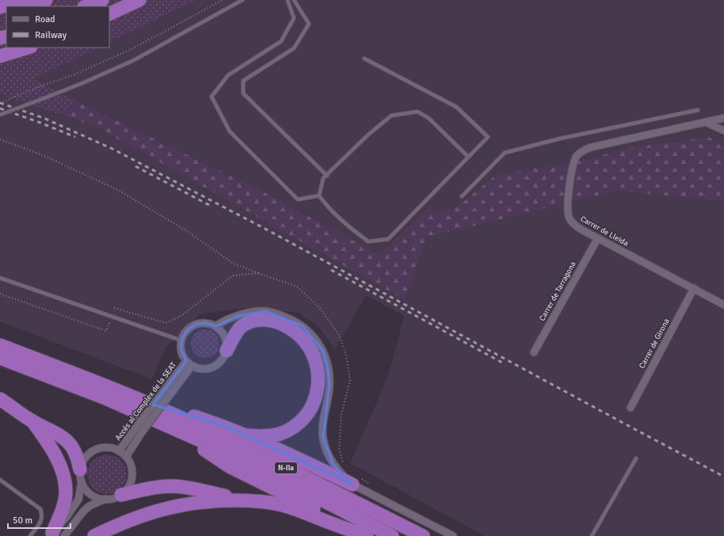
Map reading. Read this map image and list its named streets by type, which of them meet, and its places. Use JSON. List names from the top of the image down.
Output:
{
  "streets": {
    "highway": ["N-IIa"],
    "street": [
      "Carrer de Lleida",
      "Carrer de Tarragona",
      "Carrer de Girona",
      "Accés al Complex de la SEAT"
    ]
  },
  "crossings": [
    ["Carrer de Lleida", "Carrer de Tarragona"],
    ["Carrer de Lleida", "Carrer de Girona"]
  ],
  "legend": ["Road", "Railway"],
  "scale_bar": "50 m"
}
